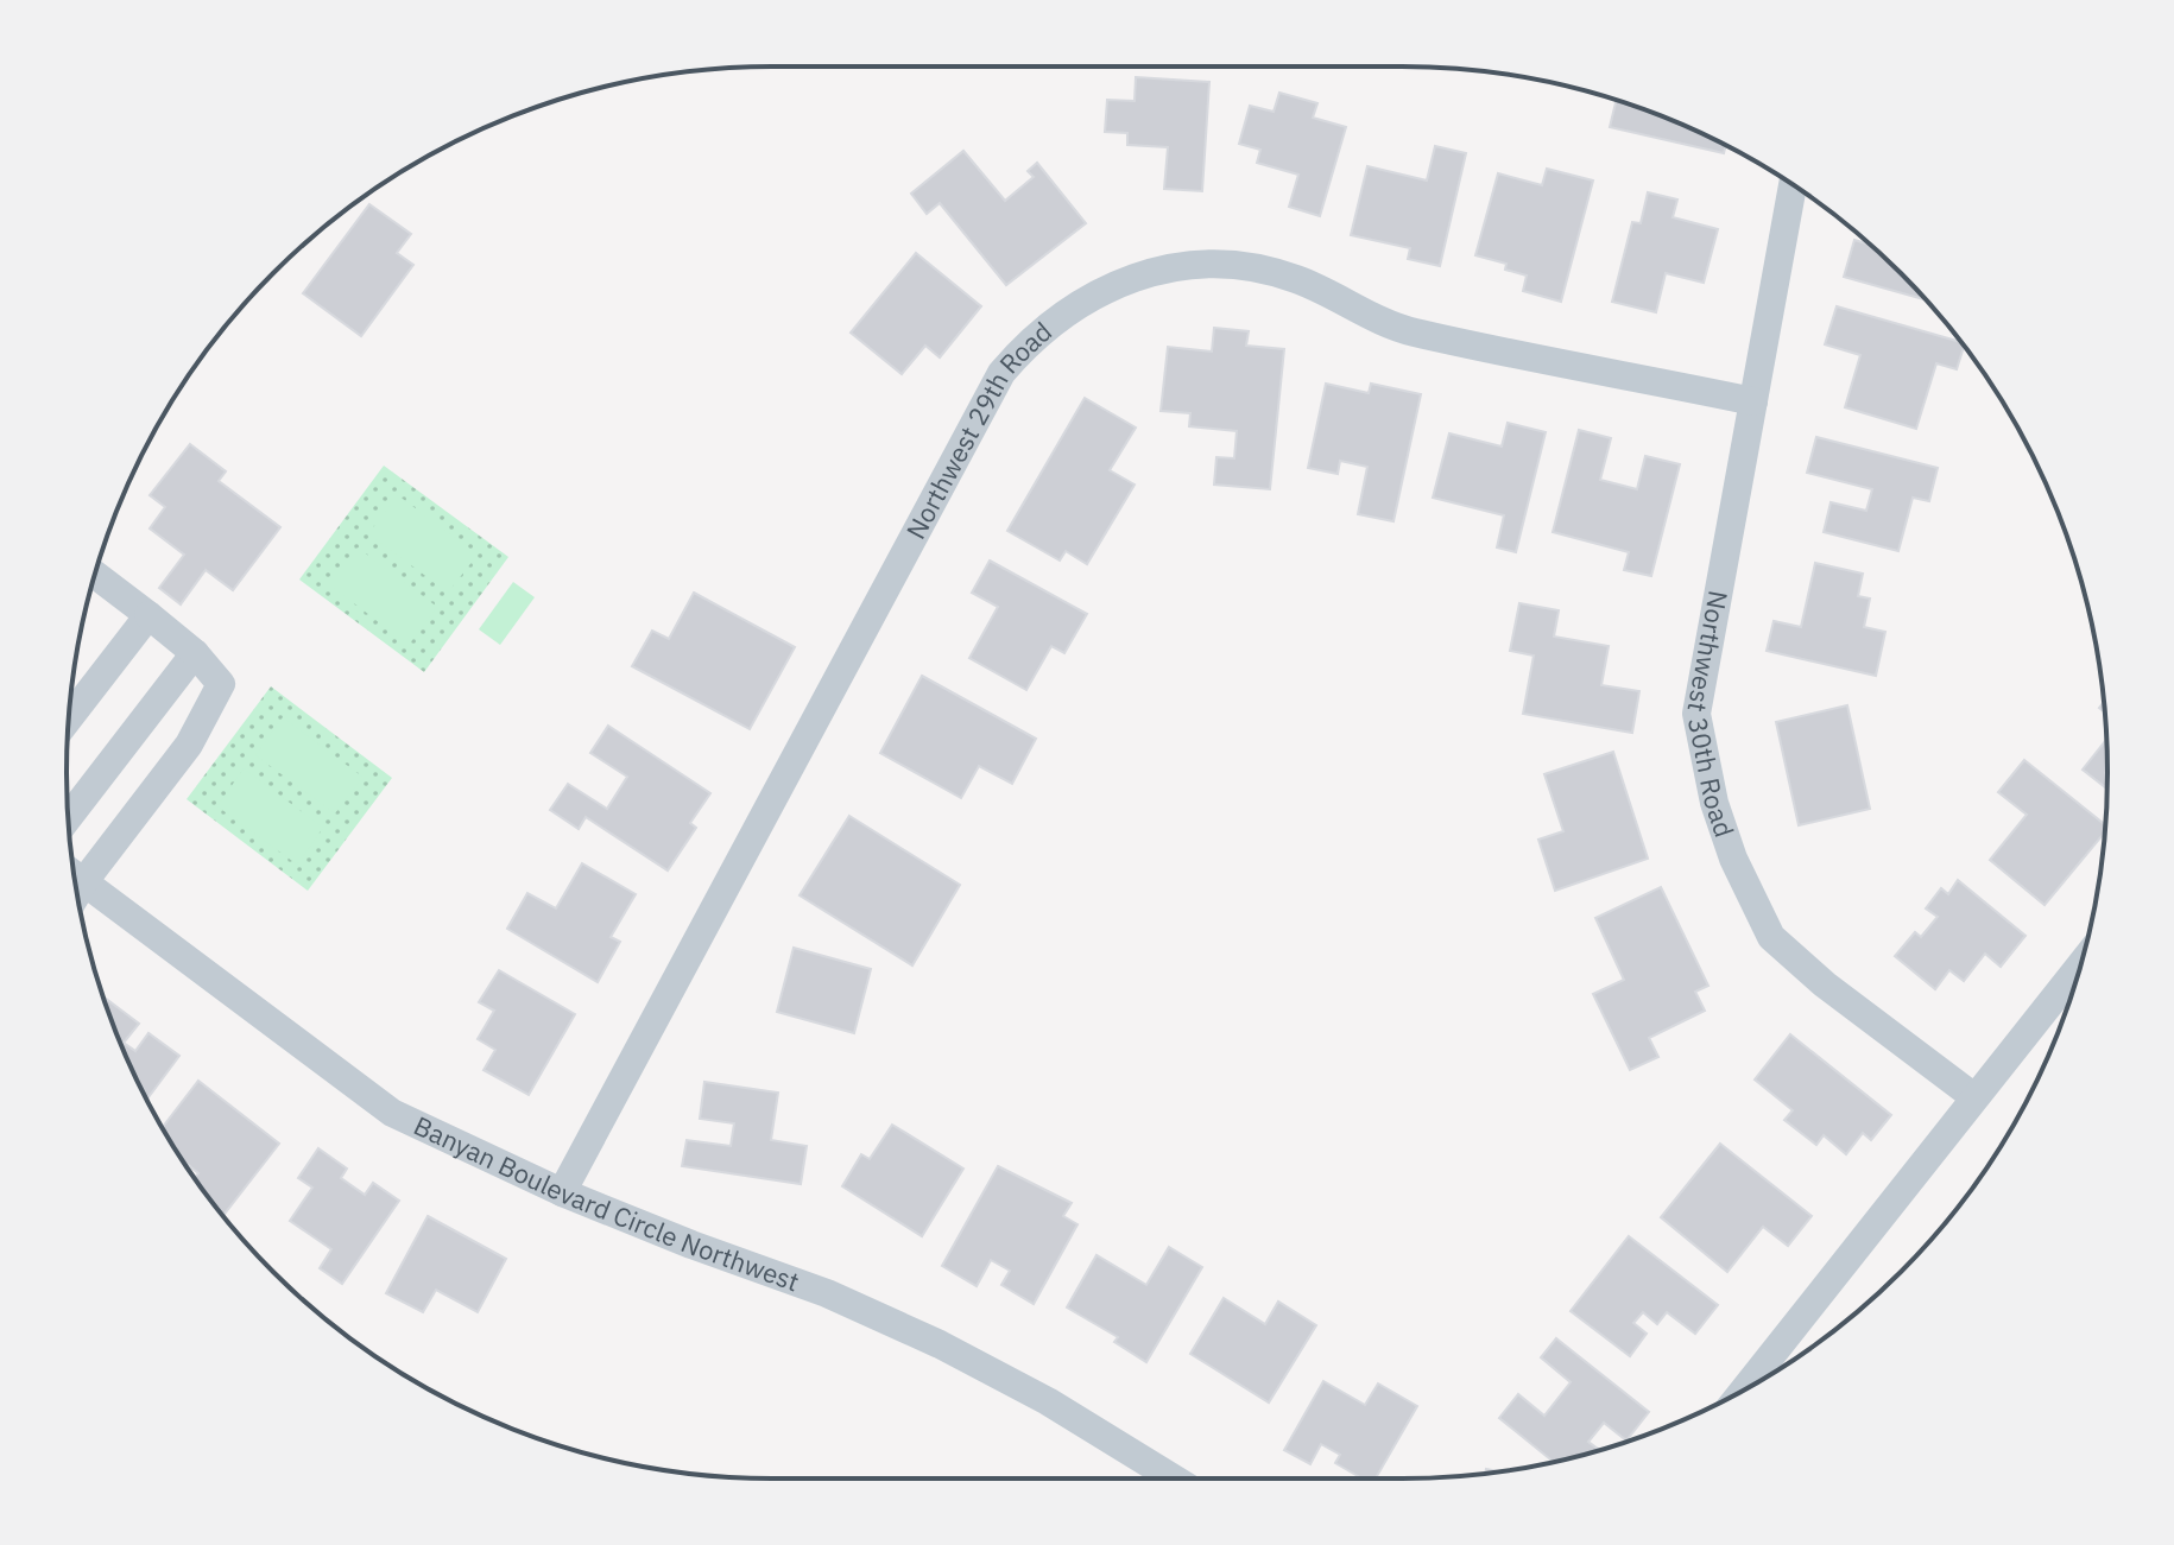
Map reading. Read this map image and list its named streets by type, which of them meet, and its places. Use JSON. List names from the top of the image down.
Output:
{
  "streets": {
    "street": ["Northwest 29th Road", "Northwest 30th Road", "Banyan Boulevard Circle Northwest"]
  },
  "crossings": [
    ["Northwest 29th Road", "Northwest 30th Road"],
    ["Northwest 29th Road", "Banyan Boulevard Circle Northwest"]
  ]
}
